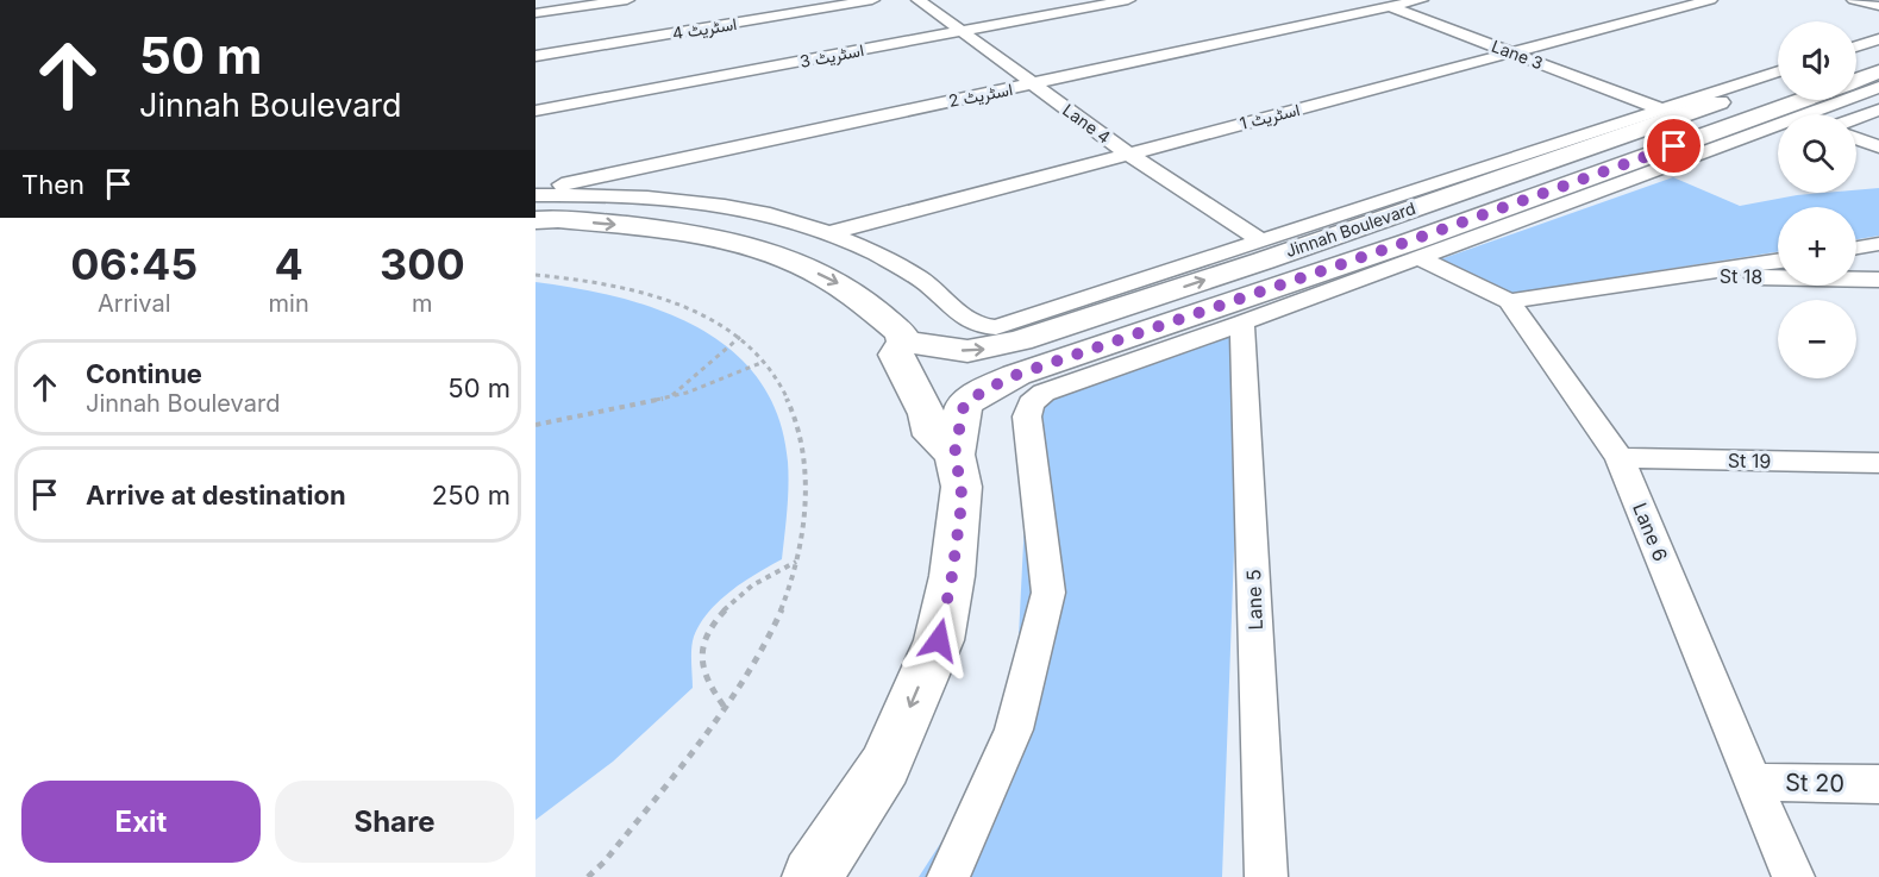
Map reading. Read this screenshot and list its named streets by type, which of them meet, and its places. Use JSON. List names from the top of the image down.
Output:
{
  "streets": {
    "street": [
      "اسٹریٹ 4",
      "Lane 3",
      "اسٹریٹ 3",
      "اسٹریٹ 2",
      "اسٹریٹ 1",
      "Lane 4",
      "Jinnah Boulevard",
      "St 18",
      "St 19",
      "Lane 6",
      "Lane 5",
      "St 20"
    ]
  },
  "crossings": [
    ["Lane 3", "اسٹریٹ 2"],
    ["Lane 3", "اسٹریٹ 1"],
    ["اسٹریٹ 3", "Lane 4"],
    ["اسٹریٹ 2", "Lane 4"],
    ["اسٹریٹ 1", "Lane 4"],
    ["St 19", "Lane 6"],
    ["Lane 6", "St 20"]
  ],
  "page": {
    "turn": ["50 m", "Jinnah Boulevard"],
    "map_buttons": ["+", "−"],
    "then": "Then",
    "eta": [
      "06:45",
      "Arrival",
      "4",
      "min",
      "300",
      "m"
    ],
    "list": [
      {
        "name": "Continue",
        "note": "Jinnah Boulevard",
        "value": "50 m"
      },
      {
        "name": "Arrive at destination",
        "value": "250 m"
      }
    ],
    "buttons": ["Exit", "Share"]
  }
}
